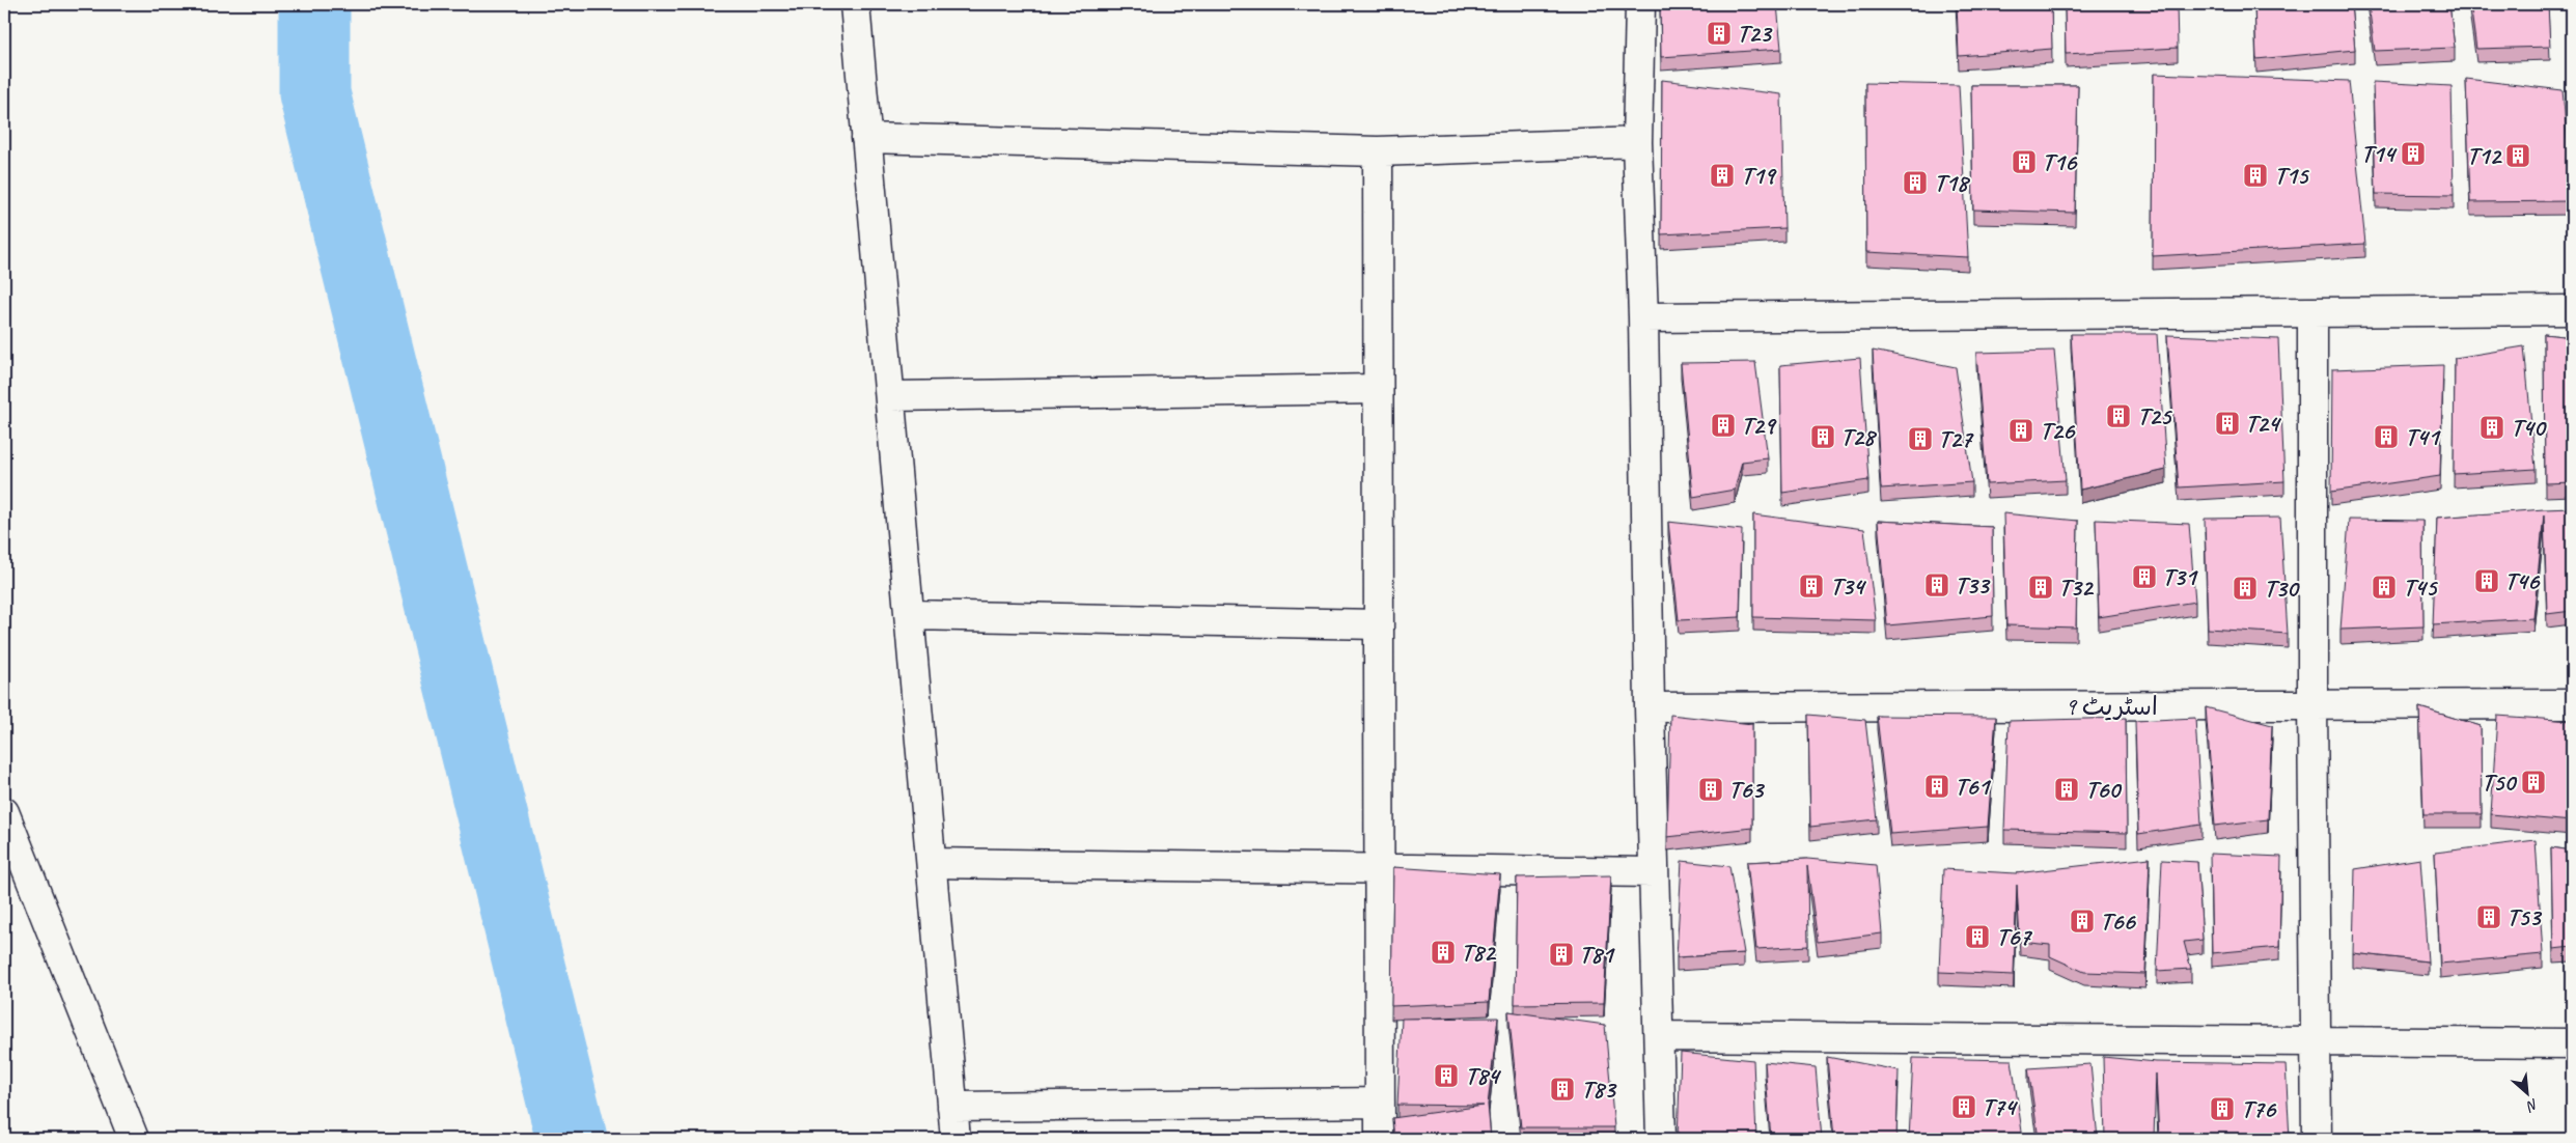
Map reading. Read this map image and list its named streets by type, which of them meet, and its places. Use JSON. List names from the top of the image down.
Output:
{
  "streets": {
    "street": ["اسٹریٹ 9"]
  },
  "places": {
    "building": [
      "T23",
      "T14",
      "T12",
      "T16",
      "T19",
      "T15",
      "T18",
      "T25",
      "T24",
      "T29",
      "T40",
      "T26",
      "T28",
      "T41",
      "T27",
      "T31",
      "T46",
      "T33",
      "T34",
      "T32",
      "T45",
      "T30",
      "T50",
      "T61",
      "T63",
      "T60",
      "T53",
      "T66",
      "T67",
      "T82",
      "T81",
      "T84",
      "T83",
      "T74",
      "T76"
    ]
  },
  "north": "bottom right"
}
